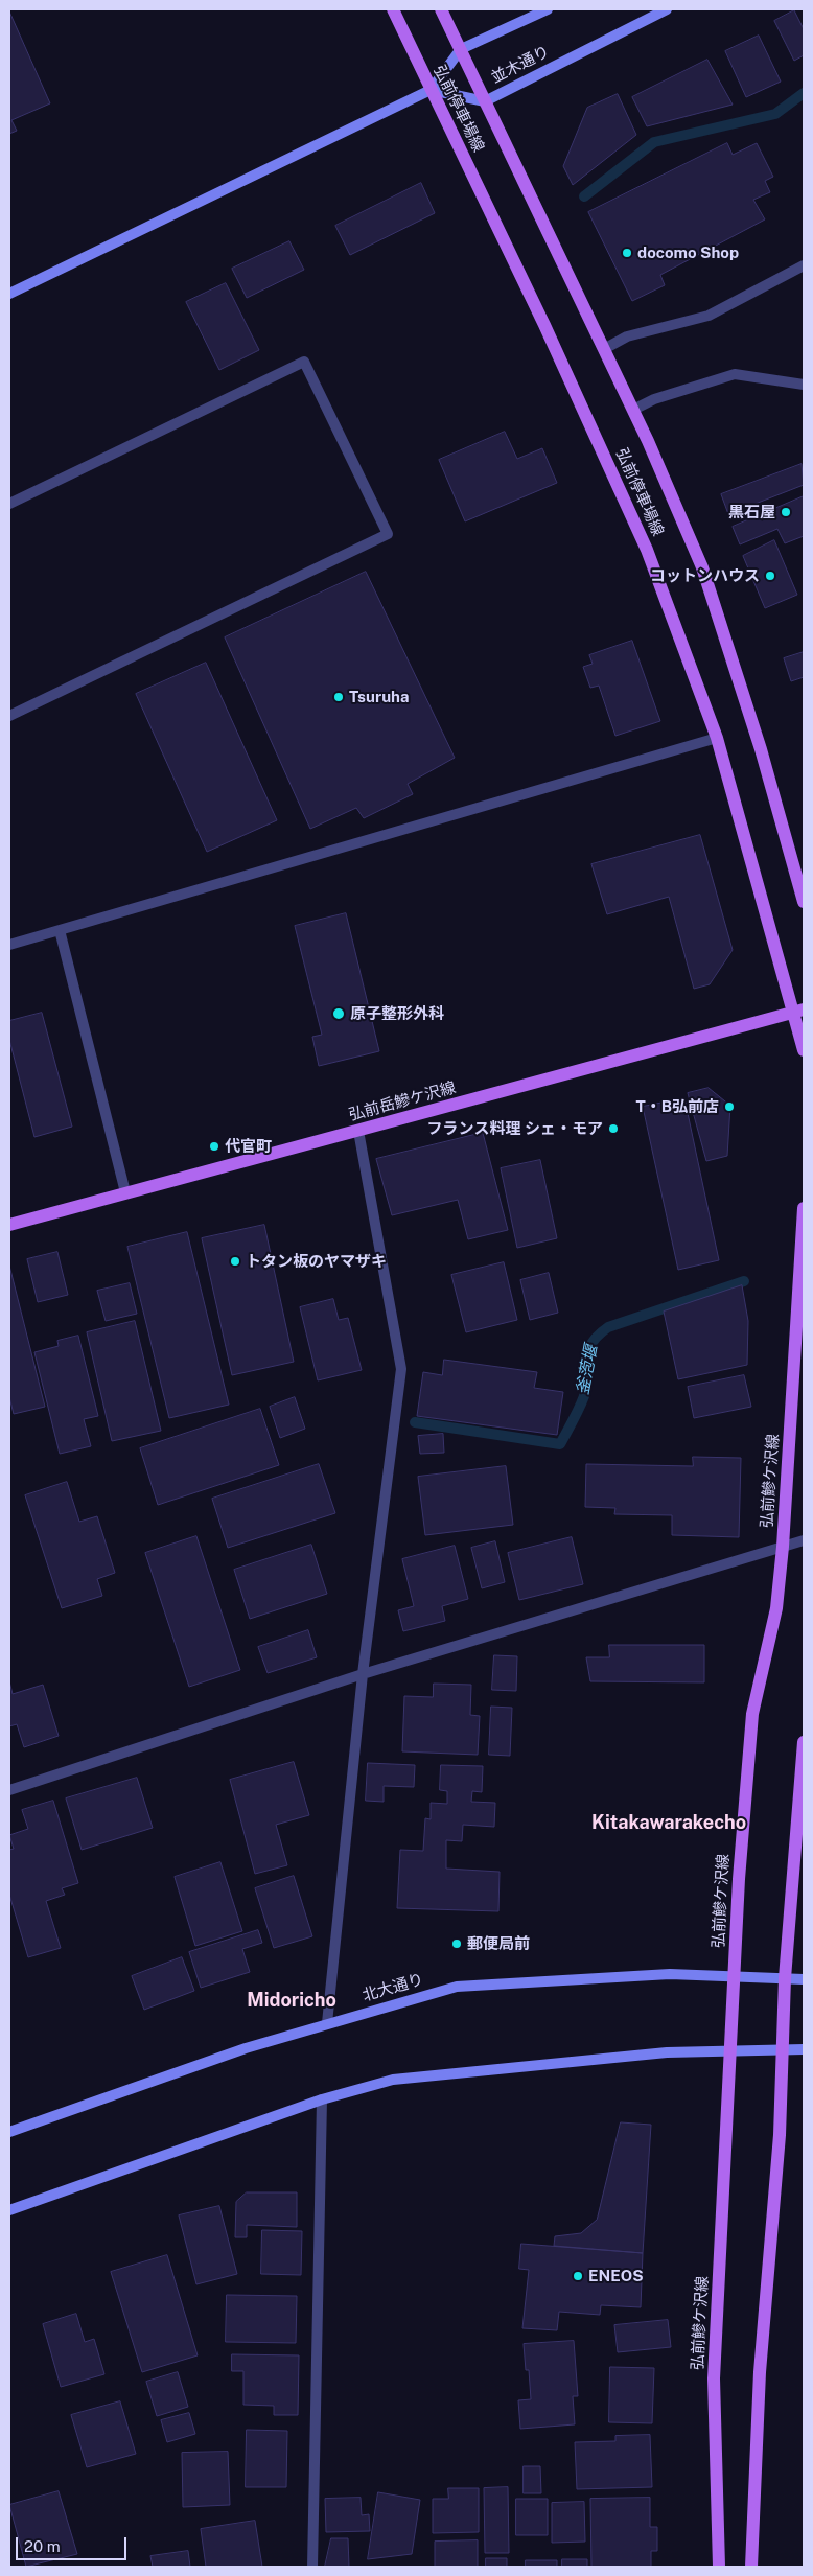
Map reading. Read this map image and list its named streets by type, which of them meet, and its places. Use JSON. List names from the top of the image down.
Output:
{
  "streets": {
    "main road": ["弘前停車場線", "弘前岳鰺ケ沢線", "弘前鰺ケ沢線"],
    "street": ["並木通り", "北大通り"]
  },
  "crossings": [
    ["並木通り", "弘前停車場線"],
    ["弘前停車場線", "弘前岳鰺ケ沢線"],
    ["弘前鰺ケ沢線", "北大通り"]
  ],
  "districts": ["Kitakawarakecho", "Midoricho"],
  "water": ["釜萢堰"],
  "places": [
    "docomo Shop",
    "黒石屋",
    "コットンハウス",
    "Tsuruha",
    "原子整形外科",
    "T・B弘前店",
    "フランス料理 シェ・モア",
    "代官町",
    "トタン板のヤマザキ",
    "郵便局前",
    "ENEOS"
  ],
  "scale_bar": "20 m"
}
